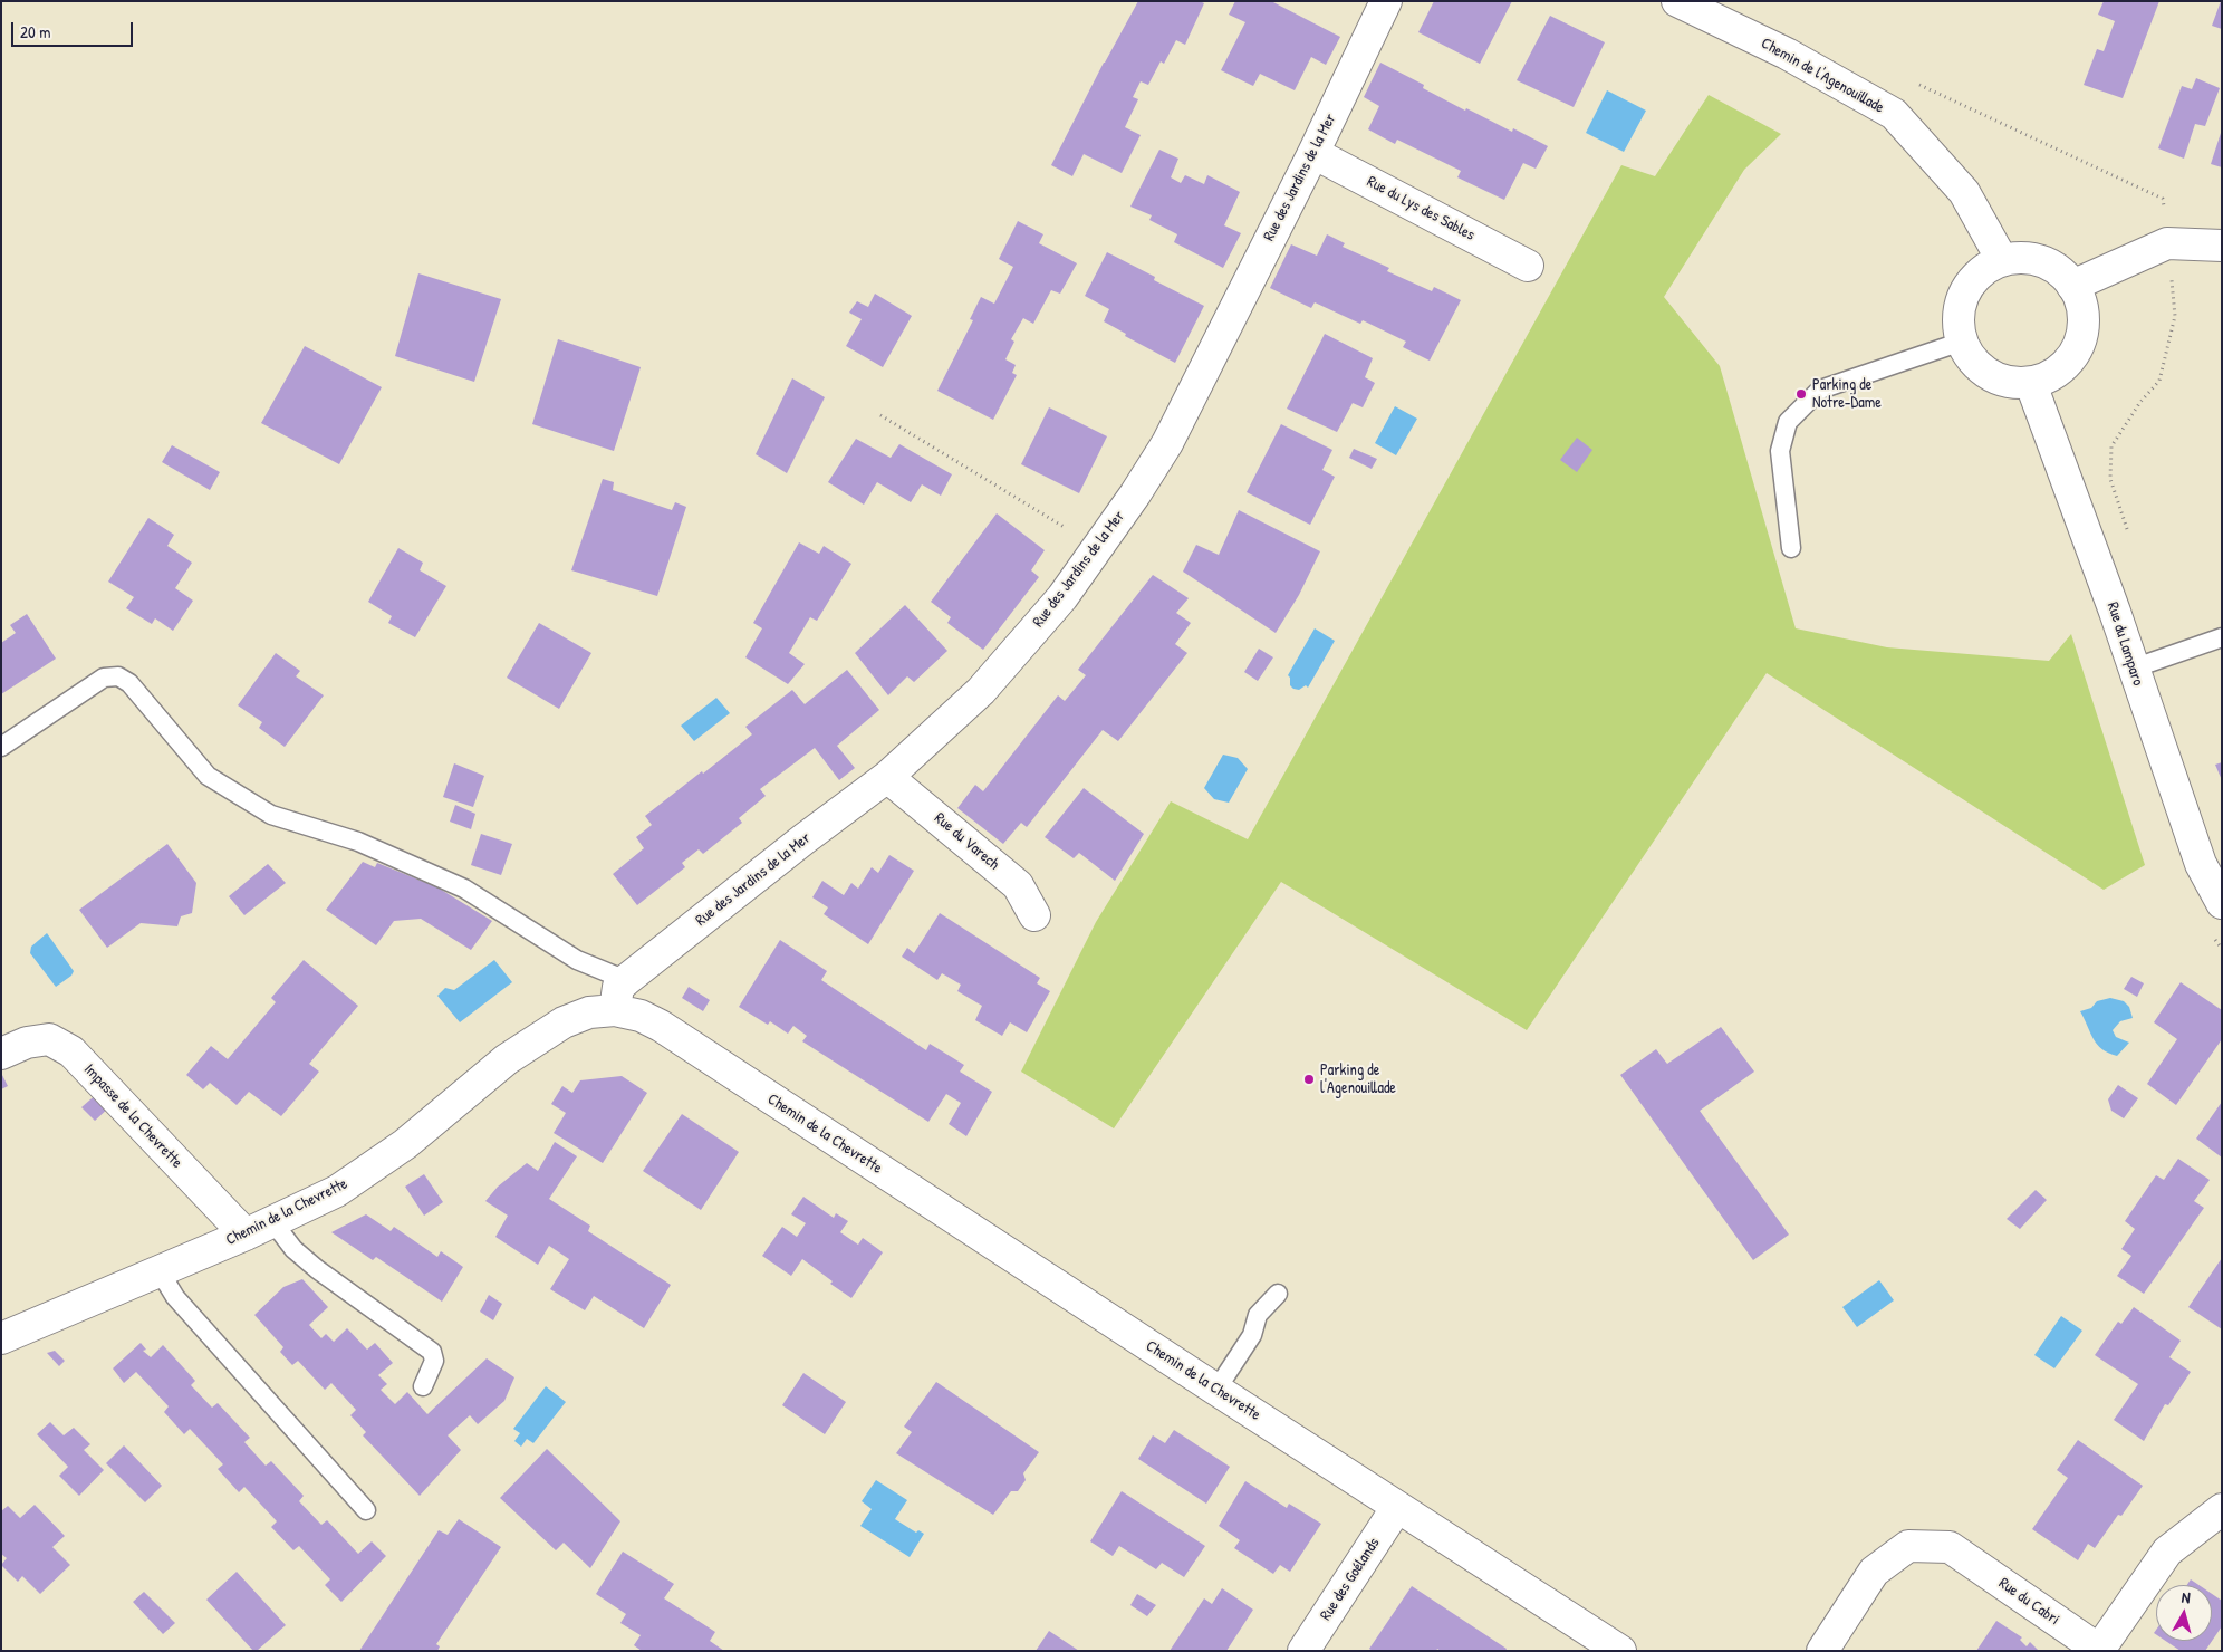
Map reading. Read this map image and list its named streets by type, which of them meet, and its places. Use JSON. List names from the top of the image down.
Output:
{
  "streets": {
    "street": [
      "Chemin de l'Agenouillade",
      "Rue des Jardins de la Mer",
      "Rue du Lys des Sables",
      "Rue du Lamparo",
      "Rue du Varech",
      "Impasse de la Chevrette",
      "Chemin de la Chevrette",
      "Rue des Goélands",
      "Rue du Cabri"
    ]
  },
  "crossings": [
    ["Chemin de l'Agenouillade", "Rue du Lamparo"],
    ["Rue des Jardins de la Mer", "Rue du Lys des Sables"],
    ["Rue des Jardins de la Mer", "Rue du Varech"],
    ["Impasse de la Chevrette", "Chemin de la Chevrette"],
    ["Chemin de la Chevrette", "Rue des Goélands"]
  ],
  "places": ["Parking de Notre-Dame", "Parking de l'Agenouillade"],
  "scale_bar": "20 m",
  "north": "top"
}
